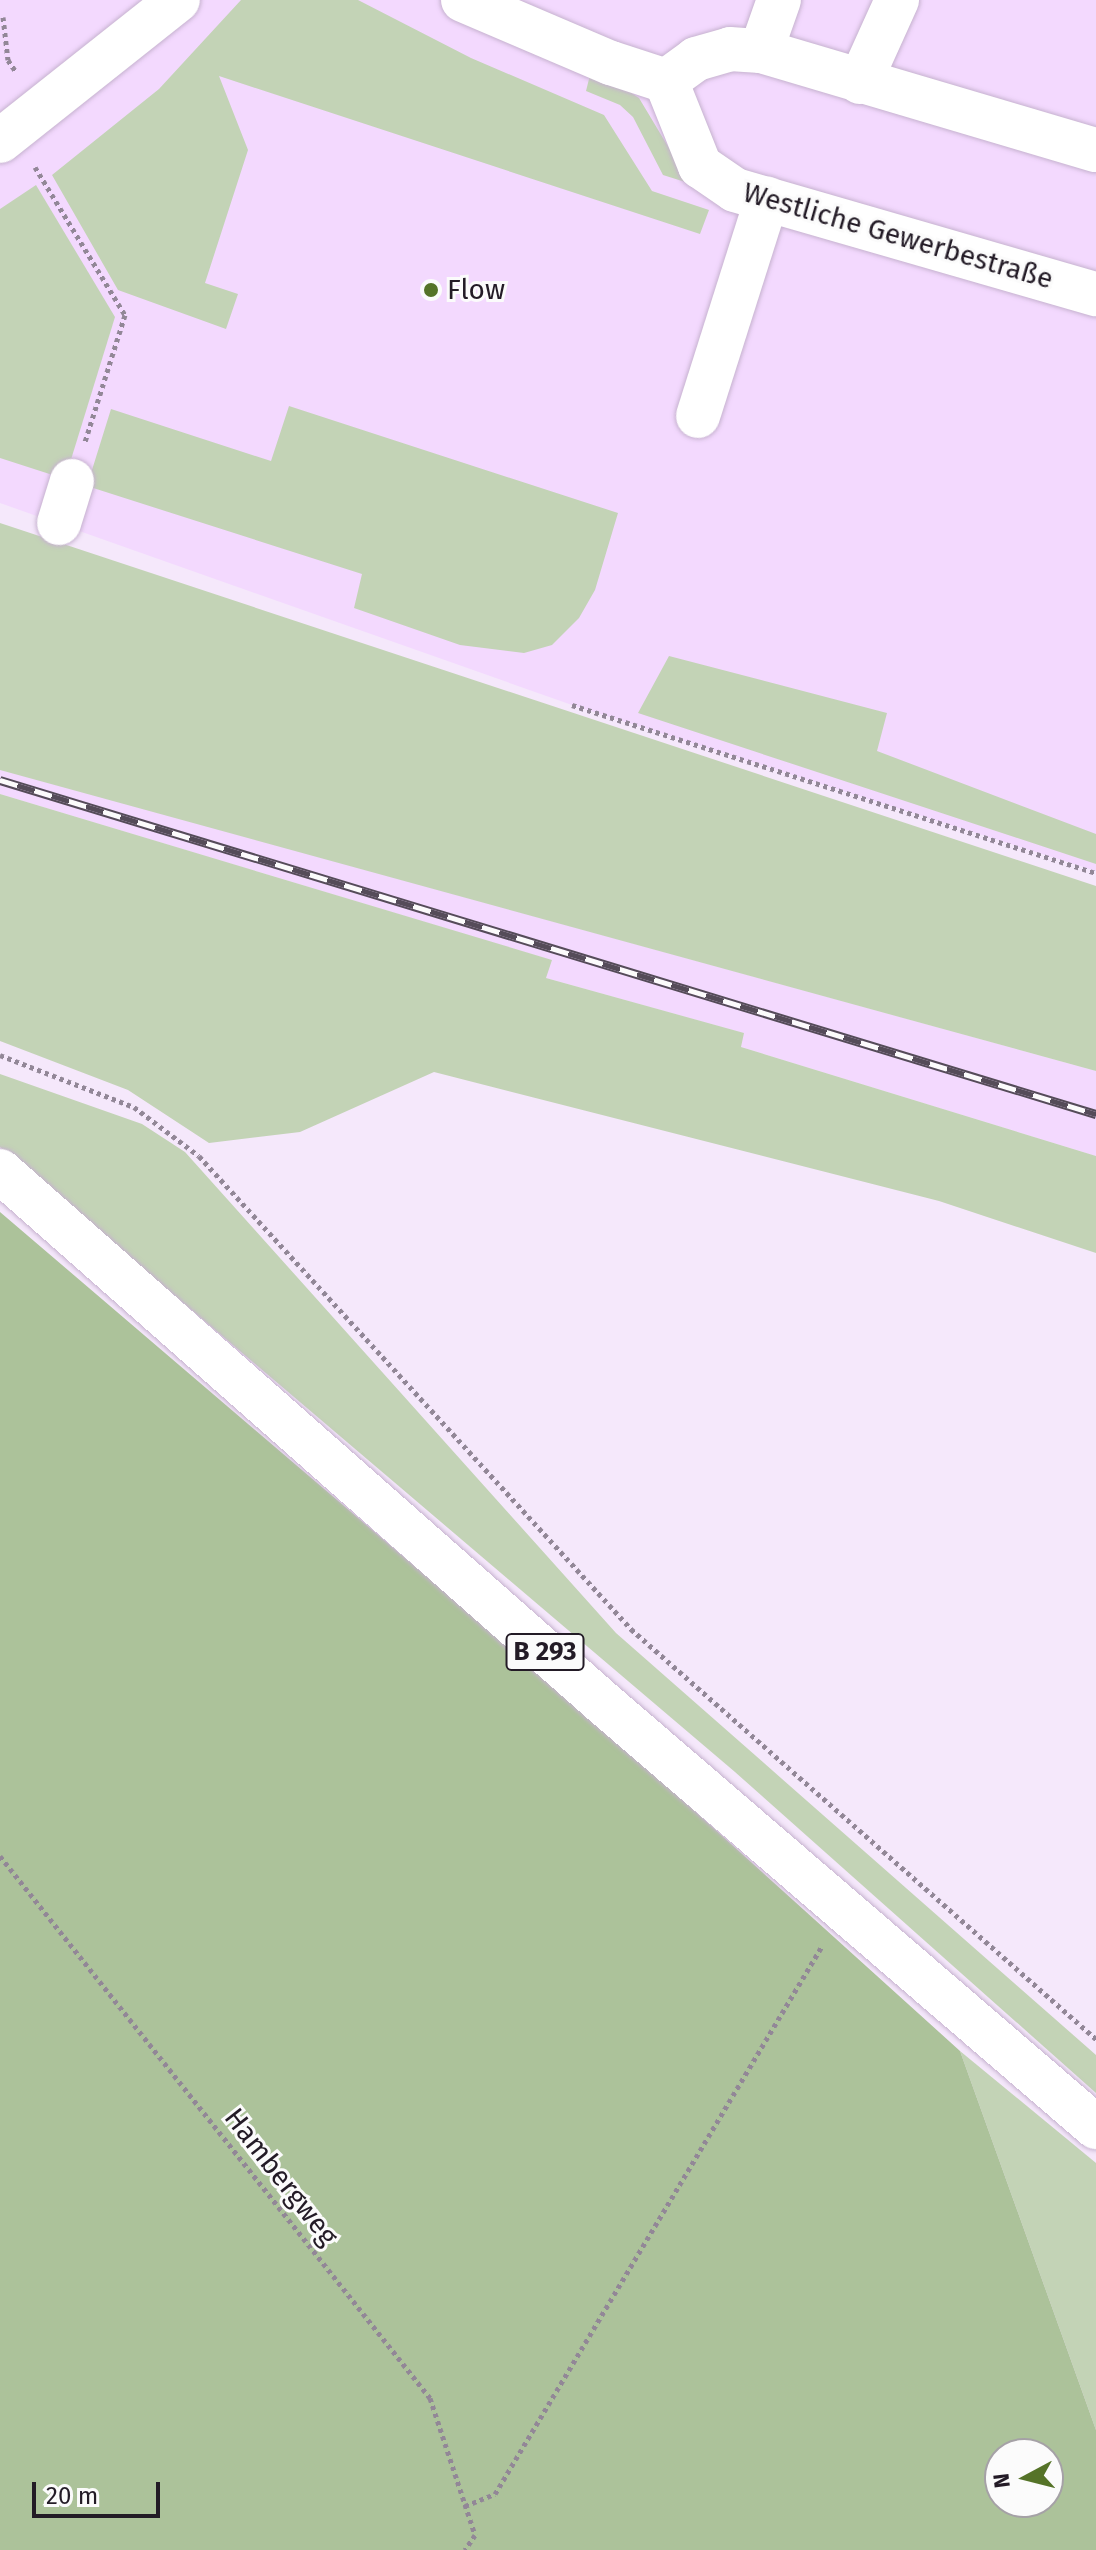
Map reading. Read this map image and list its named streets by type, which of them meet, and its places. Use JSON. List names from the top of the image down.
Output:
{
  "streets": {
    "main road": ["Westliche Gewerbestraße", "B 293"],
    "path": ["Hambergweg"]
  },
  "places": ["Flow"],
  "scale_bar": "20 m",
  "north": "left"
}
